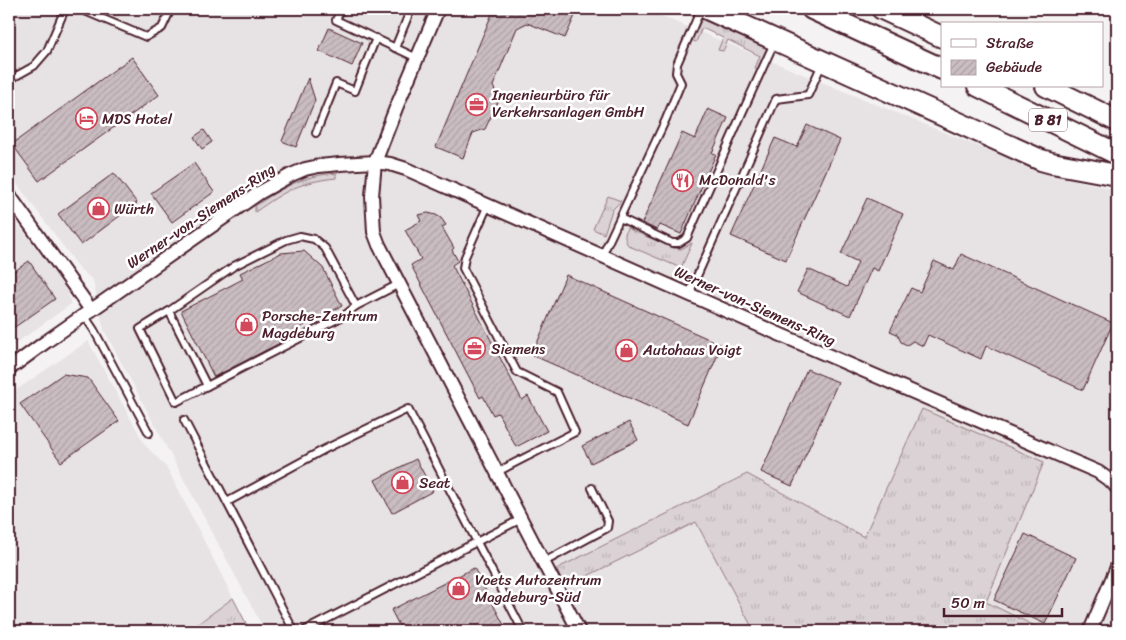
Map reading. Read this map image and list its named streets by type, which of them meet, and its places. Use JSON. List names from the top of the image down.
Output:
{
  "streets": {
    "highway": ["B 81"],
    "street": ["Werner-von-Siemens-Ring"]
  },
  "places": {
    "office": ["Ingenieurbüro für Verkehrsanlagen GmbH", "Siemens"],
    "hotel": ["MDS Hotel"],
    "restaurant": ["McDonald's"],
    "shop": [
      "Würth",
      "Porsche-Zentrum Magdeburg",
      "Autohaus Voigt",
      "Seat",
      "Voets Autozentrum Magdeburg-Süd"
    ]
  },
  "legend": ["Straße", "Gebäude"],
  "scale_bar": "50 m"
}
